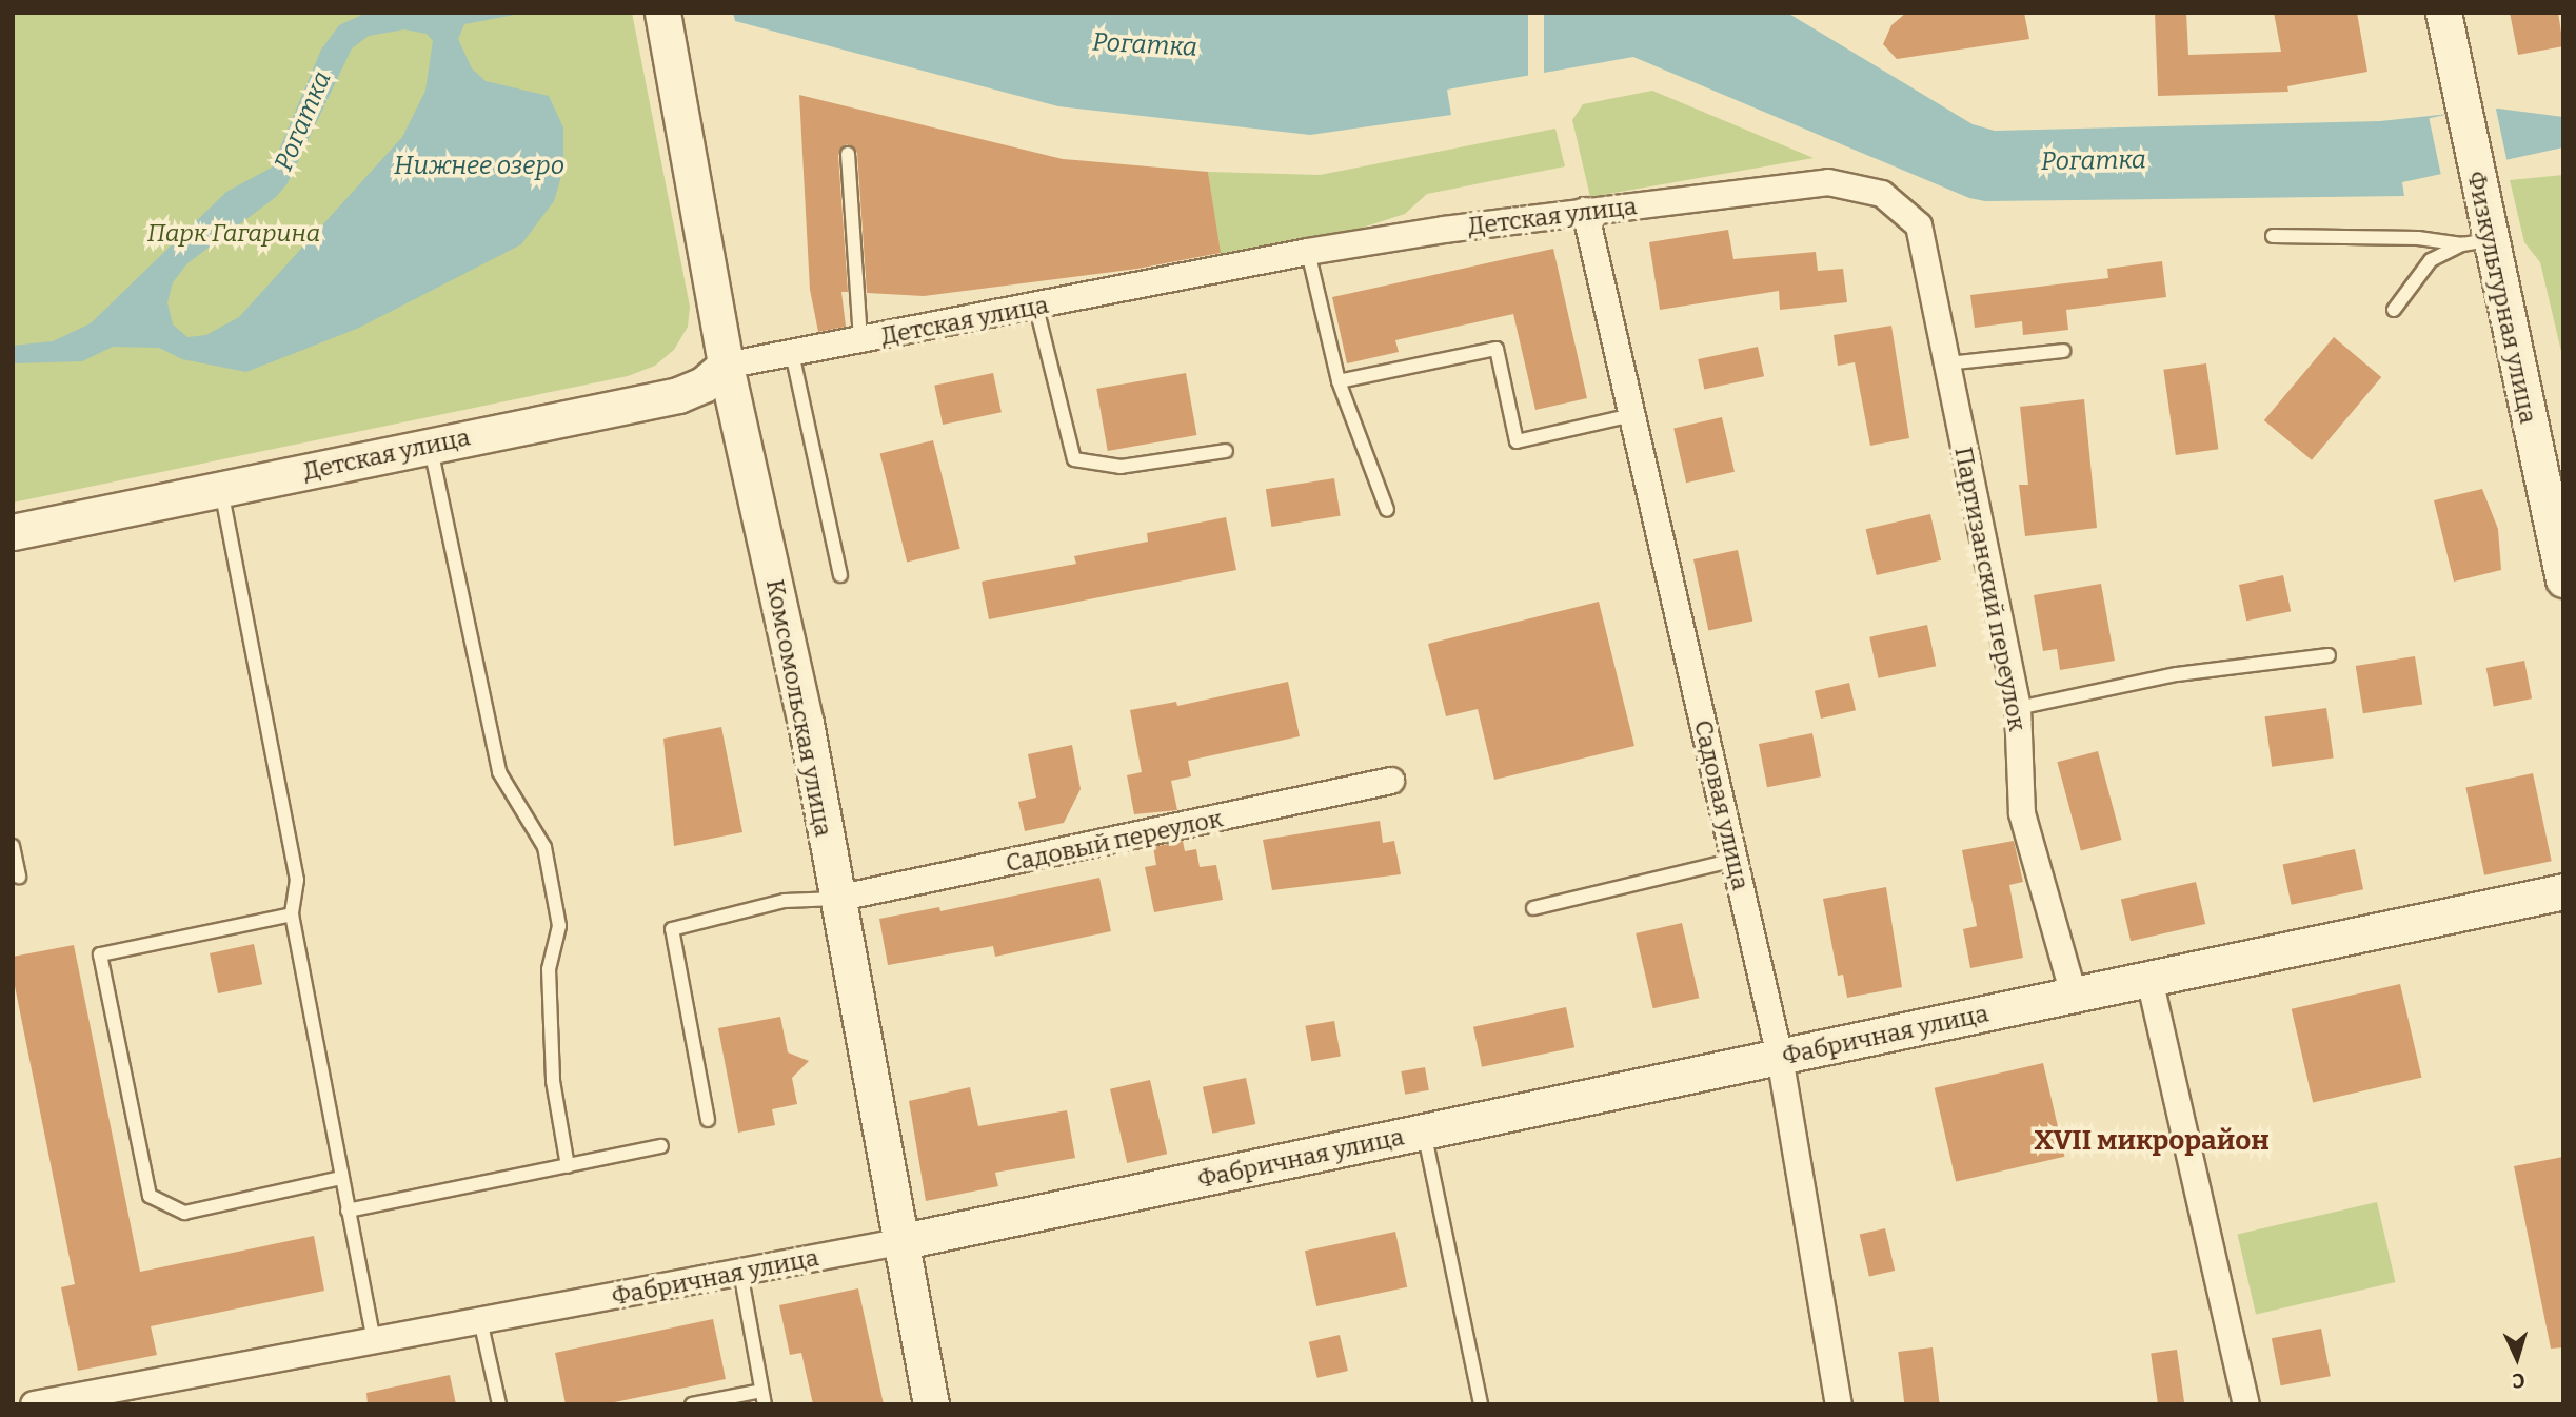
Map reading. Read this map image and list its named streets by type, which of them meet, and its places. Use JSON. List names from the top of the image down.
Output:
{
  "streets": {
    "street": [
      "Детская улица",
      "Физкультурная улица",
      "Партизанский переулок",
      "Комсомольская улица",
      "Садовая улица",
      "Садовый переулок",
      "Фабричная улица"
    ]
  },
  "crossings": [
    ["Детская улица", "Партизанский переулок"],
    ["Детская улица", "Комсомольская улица"],
    ["Детская улица", "Садовая улица"],
    ["Партизанский переулок", "Фабричная улица"],
    ["Комсомольская улица", "Садовый переулок"],
    ["Комсомольская улица", "Фабричная улица"],
    ["Садовая улица", "Фабричная улица"]
  ],
  "districts": ["XVII микрорайон"],
  "water": ["Рогатка", "Нижнее озеро"],
  "parks": ["Парк Гагарина"],
  "north": "bottom"
}
